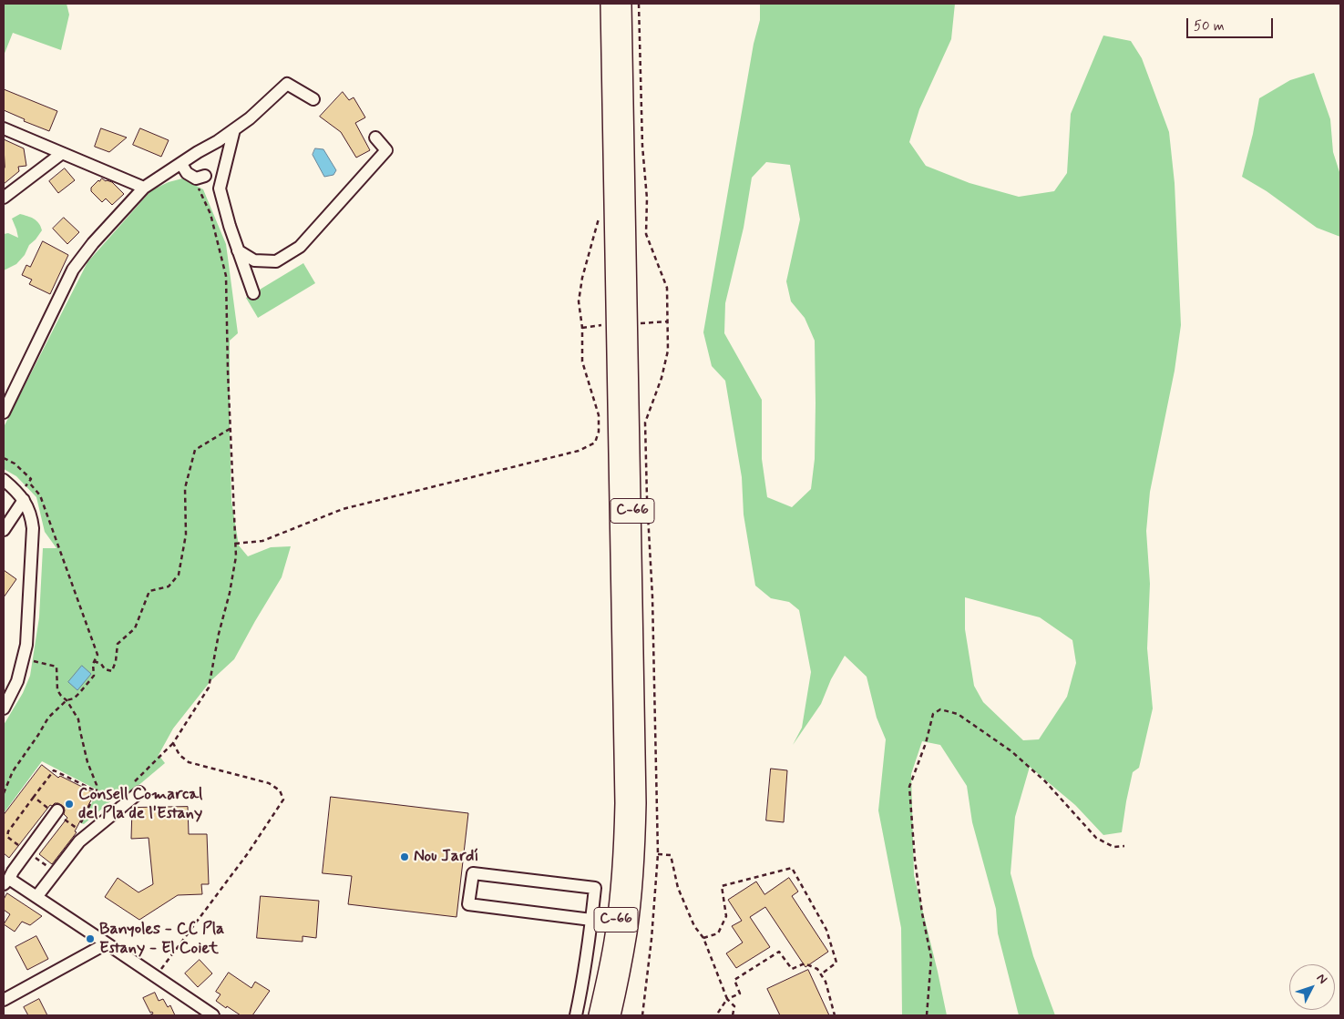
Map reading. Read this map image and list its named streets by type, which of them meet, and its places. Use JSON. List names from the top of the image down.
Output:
{
  "streets": {
    "highway": ["C-66"]
  },
  "places": ["Consell Comarcal del Pla de l'Estany", "Nou Jardí", "Banyoles - CC Pla Estany - El Coiet"],
  "scale_bar": "50 m",
  "north": "top right"
}
